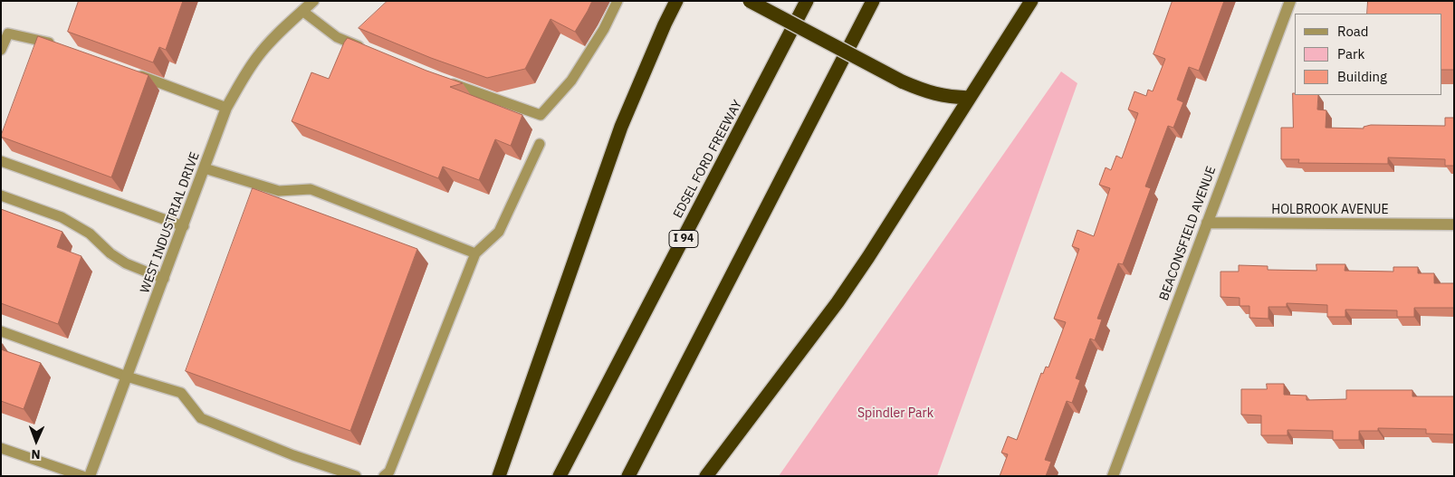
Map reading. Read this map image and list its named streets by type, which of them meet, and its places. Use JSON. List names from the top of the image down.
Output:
{
  "streets": {
    "highway": ["EDSEL FORD FREEWAY", "I 94"],
    "street": ["HOLBROOK AVENUE", "WEST INDUSTRIAL DRIVE", "BEACONSFIELD AVENUE"]
  },
  "crossings": [
    ["HOLBROOK AVENUE", "BEACONSFIELD AVENUE"]
  ],
  "parks": ["Spindler Park"],
  "legend": ["Road", "Park", "Building"],
  "north": "bottom"
}
